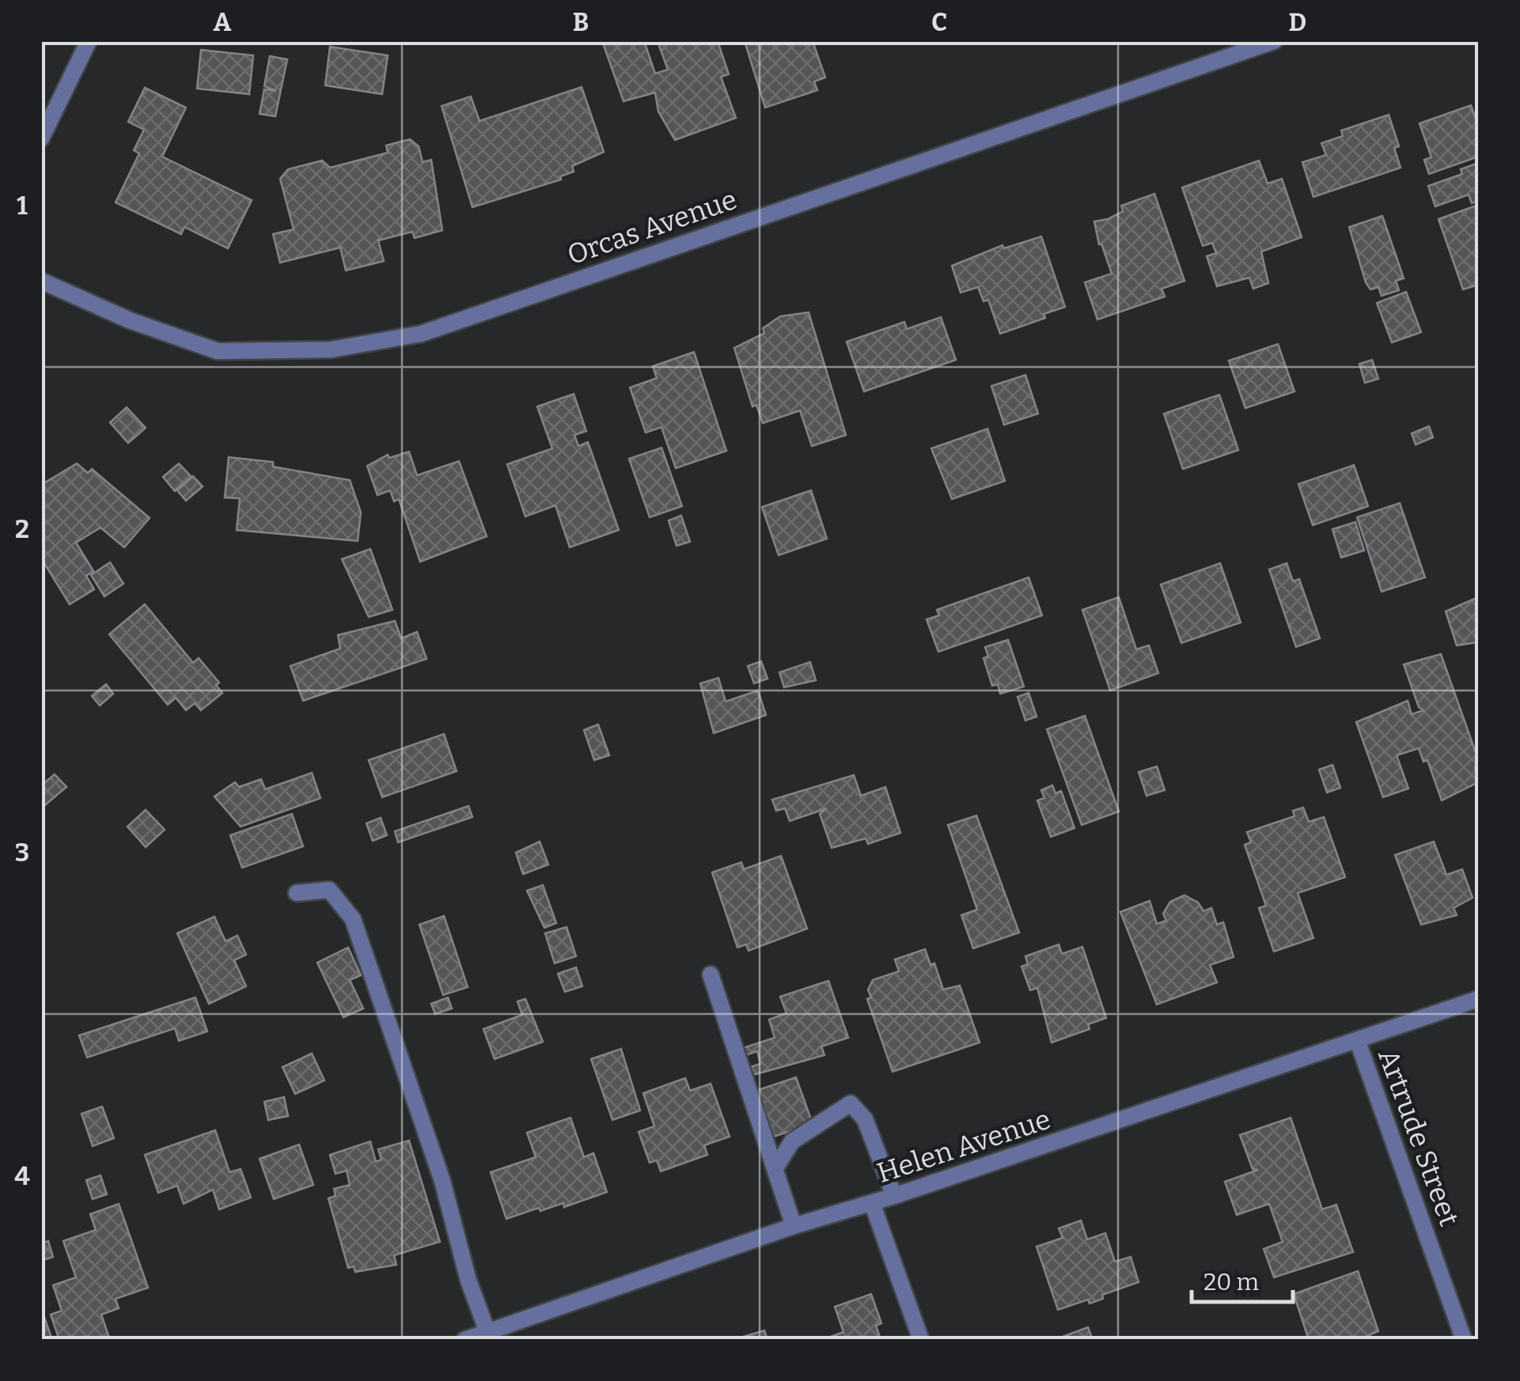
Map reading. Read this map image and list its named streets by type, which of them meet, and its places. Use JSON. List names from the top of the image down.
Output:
{
  "streets": {
    "street": ["Orcas Avenue", "Artrude Street", "Helen Avenue"]
  },
  "crossings": [
    ["Artrude Street", "Helen Avenue"]
  ],
  "scale_bar": "20 m",
  "grid": {
    "columns": [
      "A",
      "B",
      "C",
      "D"
    ],
    "rows": [
      "1",
      "2",
      "3",
      "4"
    ]
  }
}
